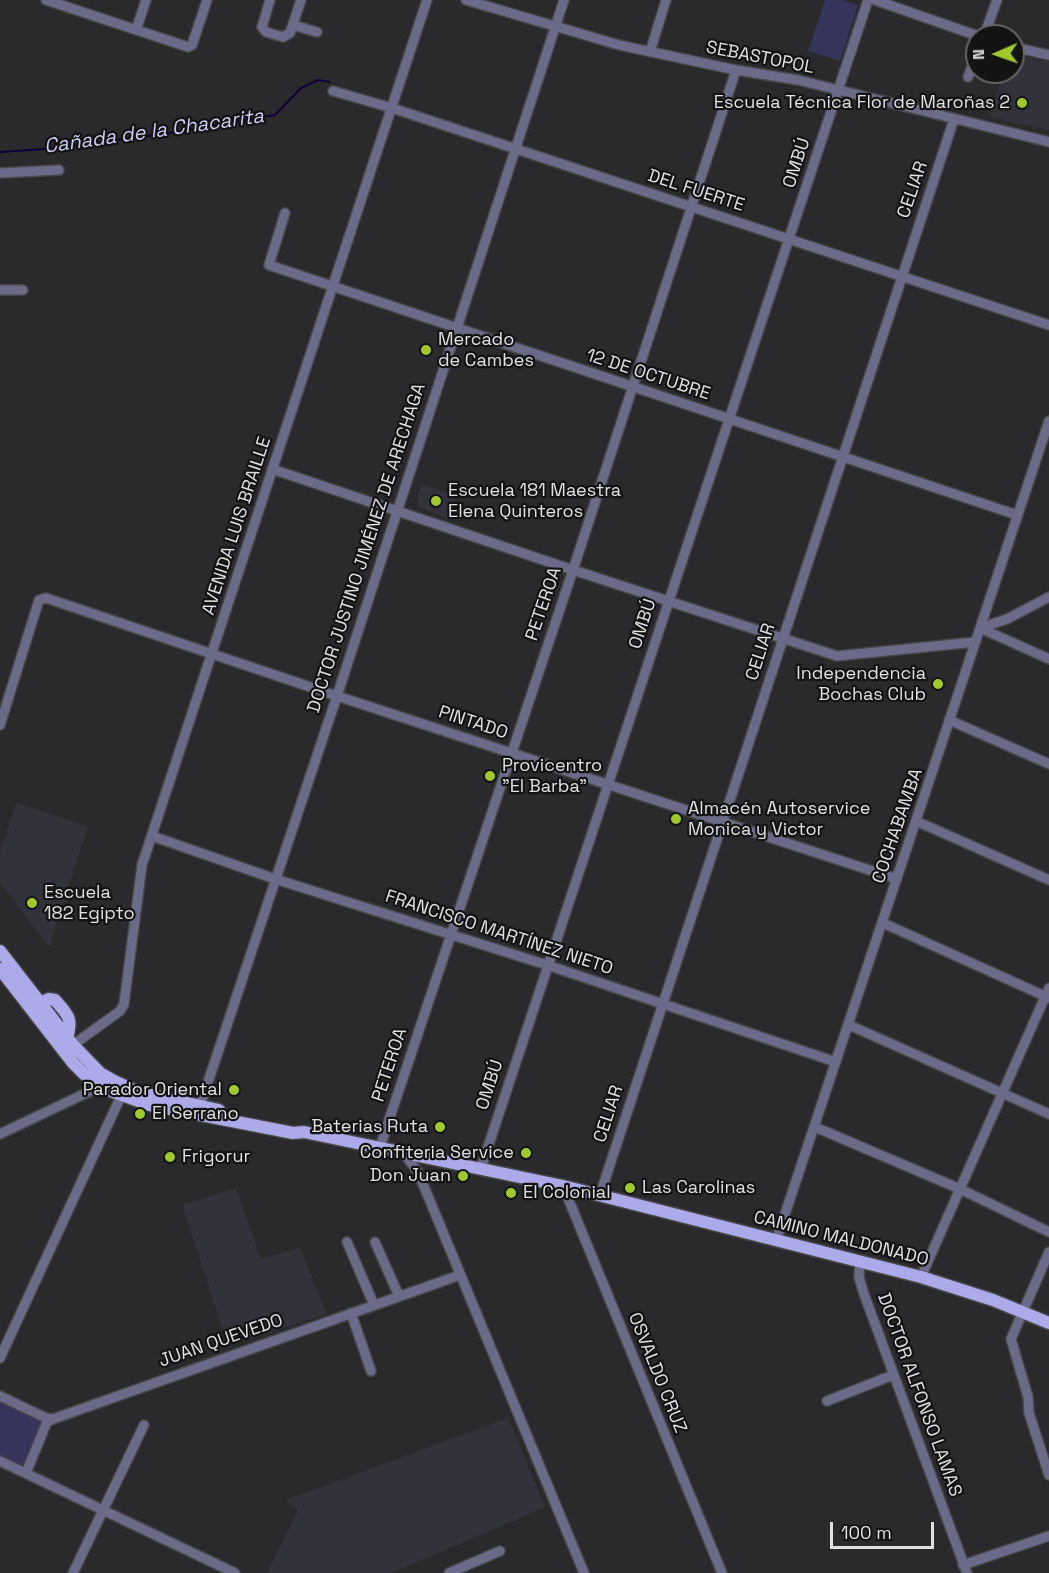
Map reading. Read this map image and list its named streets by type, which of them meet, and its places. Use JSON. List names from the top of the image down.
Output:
{
  "streets": {
    "main road": ["CAMINO MALDONADO"],
    "street": [
      "SEBASTOPOL",
      "OMBÚ",
      "CELIAR",
      "DEL FUERTE",
      "12 DE OCTUBRE",
      "AVENIDA LUIS BRAILLE",
      "DOCTOR JUSTINO JIMÉNEZ DE ARECHAGA",
      "PETEROA",
      "PINTADO",
      "COCHABAMBA",
      "FRANCISCO MARTÍNEZ NIETO",
      "JUAN QUEVEDO",
      "OSVALDO CRUZ",
      "DOCTOR ALFONSO LAMAS"
    ]
  },
  "crossings": [
    ["SEBASTOPOL", "OMBÚ"],
    ["SEBASTOPOL", "CELIAR"],
    ["SEBASTOPOL", "DOCTOR JUSTINO JIMÉNEZ DE ARECHAGA"],
    ["SEBASTOPOL", "PETEROA"],
    ["OMBÚ", "DEL FUERTE"],
    ["OMBÚ", "12 DE OCTUBRE"],
    ["OMBÚ", "PINTADO"],
    ["OMBÚ", "FRANCISCO MARTÍNEZ NIETO"],
    ["OMBÚ", "CAMINO MALDONADO"],
    ["CELIAR", "DEL FUERTE"],
    ["CELIAR", "12 DE OCTUBRE"],
    ["CELIAR", "PINTADO"],
    ["CELIAR", "FRANCISCO MARTÍNEZ NIETO"],
    ["CELIAR", "CAMINO MALDONADO"],
    ["DEL FUERTE", "AVENIDA LUIS BRAILLE"],
    ["DEL FUERTE", "DOCTOR JUSTINO JIMÉNEZ DE ARECHAGA"],
    ["DEL FUERTE", "PETEROA"],
    ["12 DE OCTUBRE", "AVENIDA LUIS BRAILLE"],
    ["12 DE OCTUBRE", "DOCTOR JUSTINO JIMÉNEZ DE ARECHAGA"],
    ["12 DE OCTUBRE", "PETEROA"],
    ["12 DE OCTUBRE", "COCHABAMBA"],
    ["AVENIDA LUIS BRAILLE", "PINTADO"],
    ["AVENIDA LUIS BRAILLE", "FRANCISCO MARTÍNEZ NIETO"],
    ["AVENIDA LUIS BRAILLE", "CAMINO MALDONADO"],
    ["DOCTOR JUSTINO JIMÉNEZ DE ARECHAGA", "PINTADO"],
    ["DOCTOR JUSTINO JIMÉNEZ DE ARECHAGA", "FRANCISCO MARTÍNEZ NIETO"],
    ["DOCTOR JUSTINO JIMÉNEZ DE ARECHAGA", "CAMINO MALDONADO"],
    ["PETEROA", "PINTADO"],
    ["PETEROA", "FRANCISCO MARTÍNEZ NIETO"],
    ["PETEROA", "CAMINO MALDONADO"],
    ["PINTADO", "COCHABAMBA"],
    ["COCHABAMBA", "FRANCISCO MARTÍNEZ NIETO"],
    ["COCHABAMBA", "CAMINO MALDONADO"],
    ["CAMINO MALDONADO", "OSVALDO CRUZ"],
    ["CAMINO MALDONADO", "DOCTOR ALFONSO LAMAS"]
  ],
  "water": ["Cañada de la Chacarita"],
  "places": [
    "Escuela Técnica Flor de Maroñas 2",
    "Mercado de Cambes",
    "Escuela 181 Maestra Elena Quinteros",
    "Independencia Bochas Club",
    "Provicentro \"El Barba\"",
    "Almacén Autoservice Monica y Victor",
    "Escuela 182 Egipto",
    "Parador Oriental",
    "El Serrano",
    "Baterias Ruta",
    "Confiteria Service",
    "Frigorur",
    "Don Juan",
    "Las Carolinas",
    "El Colonial"
  ],
  "scale_bar": "100 m",
  "north": "left"
}
